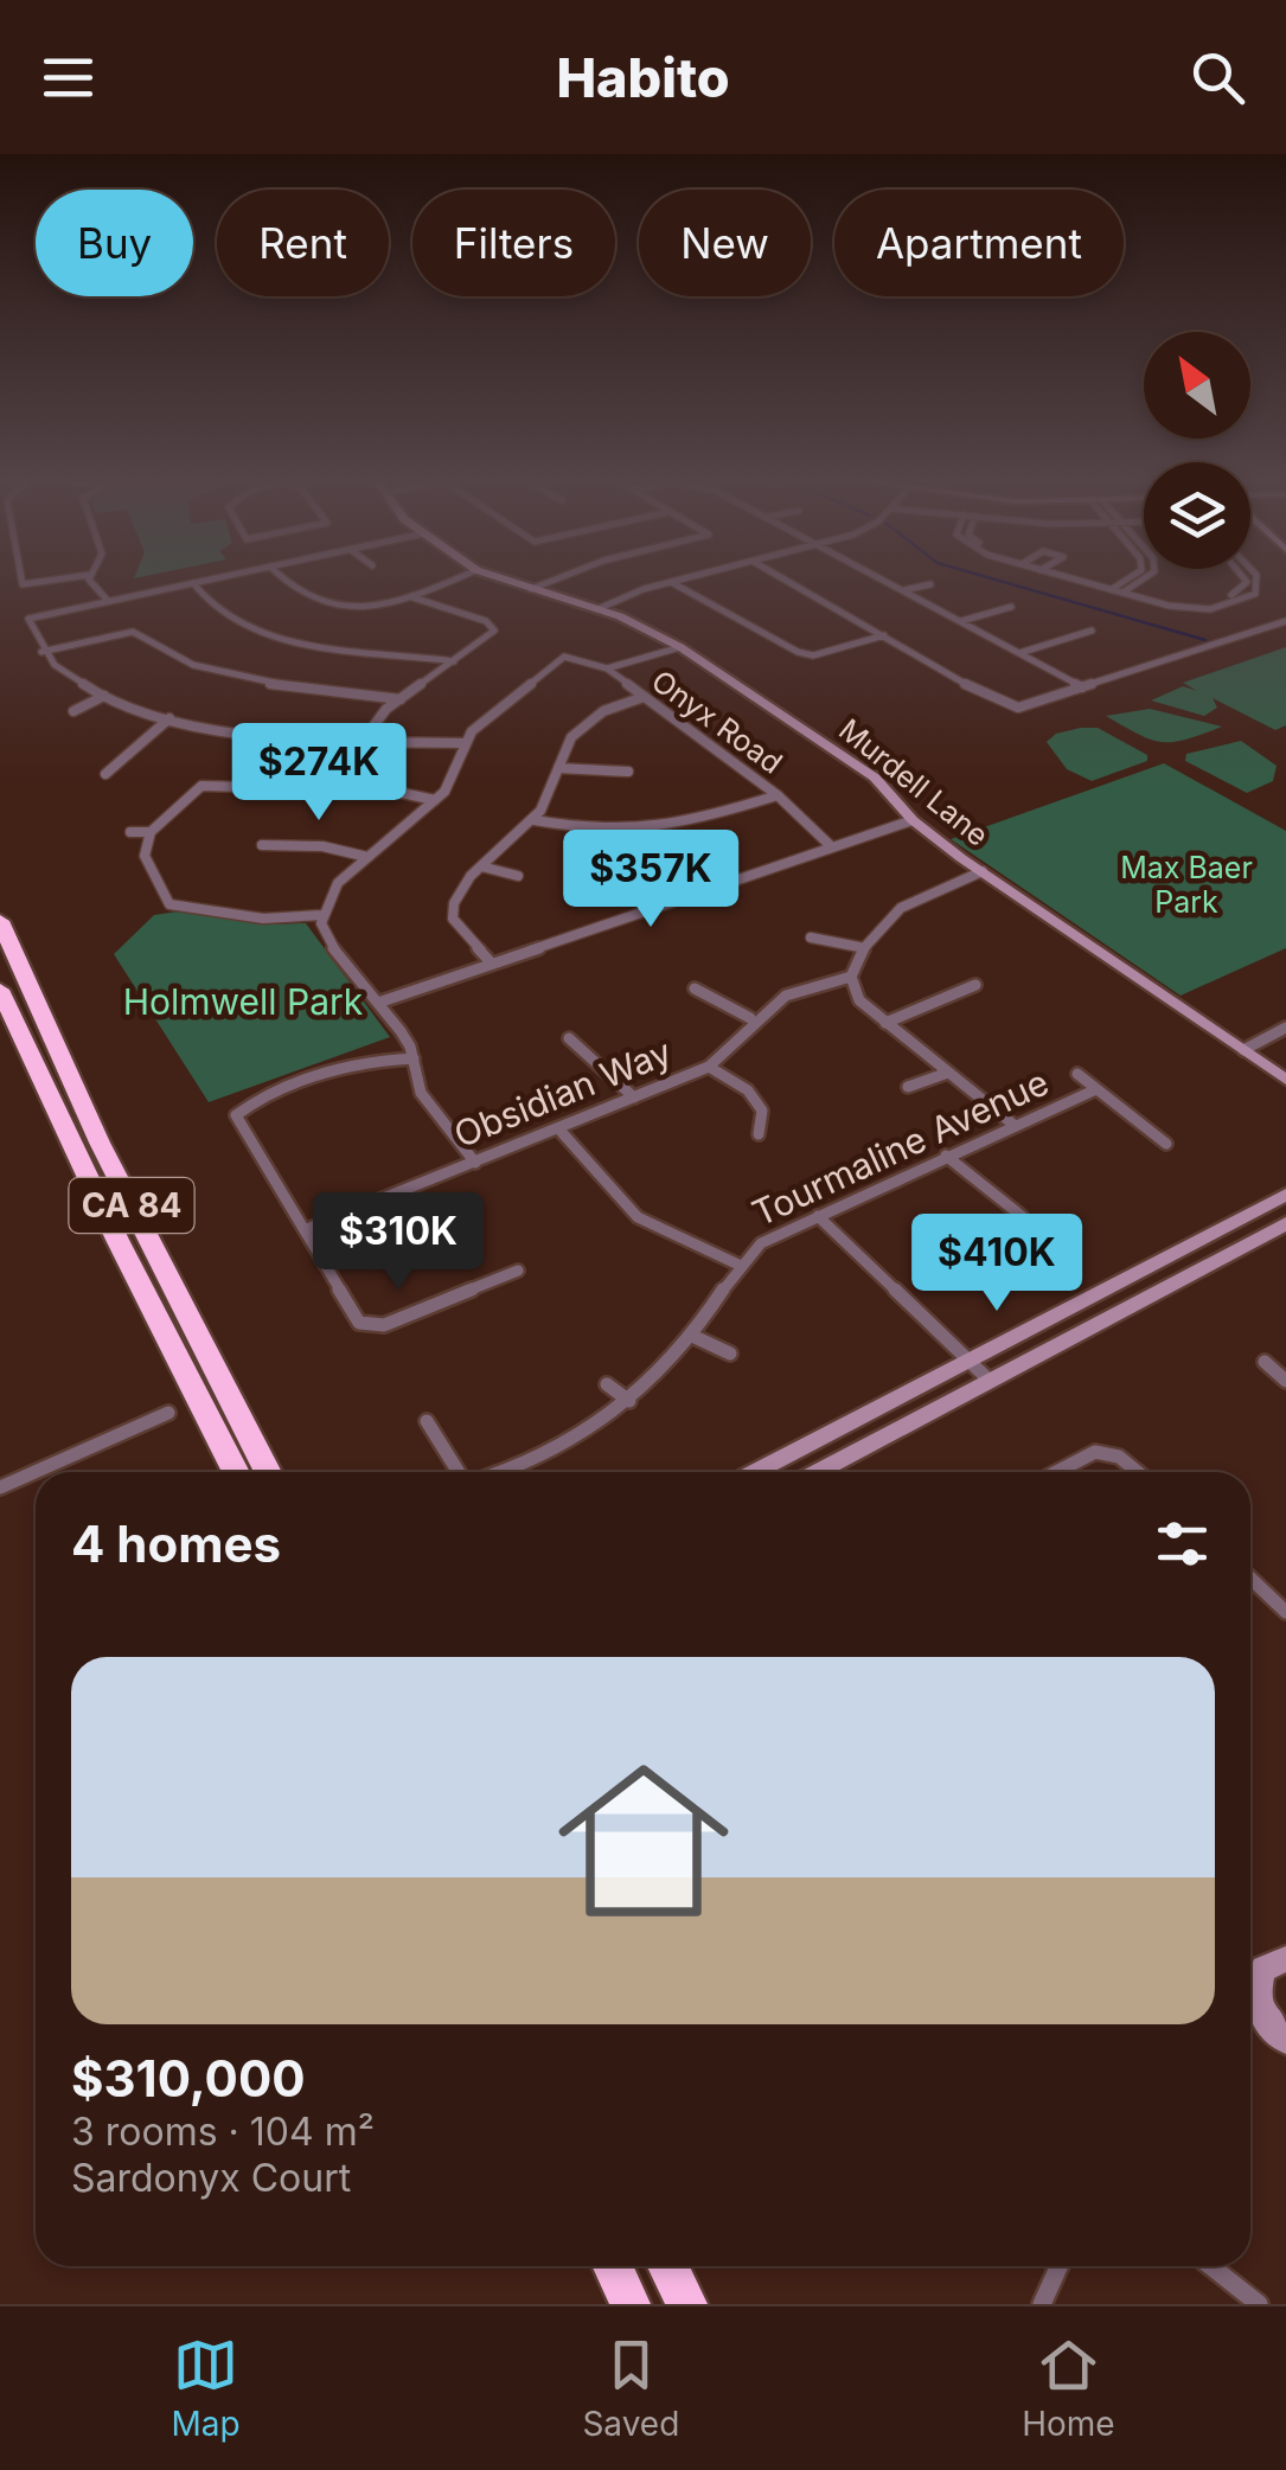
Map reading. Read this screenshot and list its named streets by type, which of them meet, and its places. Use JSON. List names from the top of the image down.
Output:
{
  "streets": {
    "highway": ["CA 84"],
    "street": [
      "Onyx Road",
      "Murdell Lane",
      "Obsidian Way",
      "Tourmaline Avenue"
    ]
  },
  "parks": ["Max Baer Park", "Holmwell Park"],
  "north": "top left",
  "page": {
    "header": "Habito",
    "chip": [
      "Buy",
      "Rent",
      "Filters",
      "New",
      "Apartment"
    ],
    "price": [
      "$274K",
      "$357K",
      "$310K",
      "$410K"
    ],
    "heading": "4 homes",
    "list": [
      {
        "name": "$310,000",
        "note": "3 rooms · 104 m² · Sardonyx Court"
      }
    ],
    "tabs": ["Map", "Saved", "Home"]
  }
}
